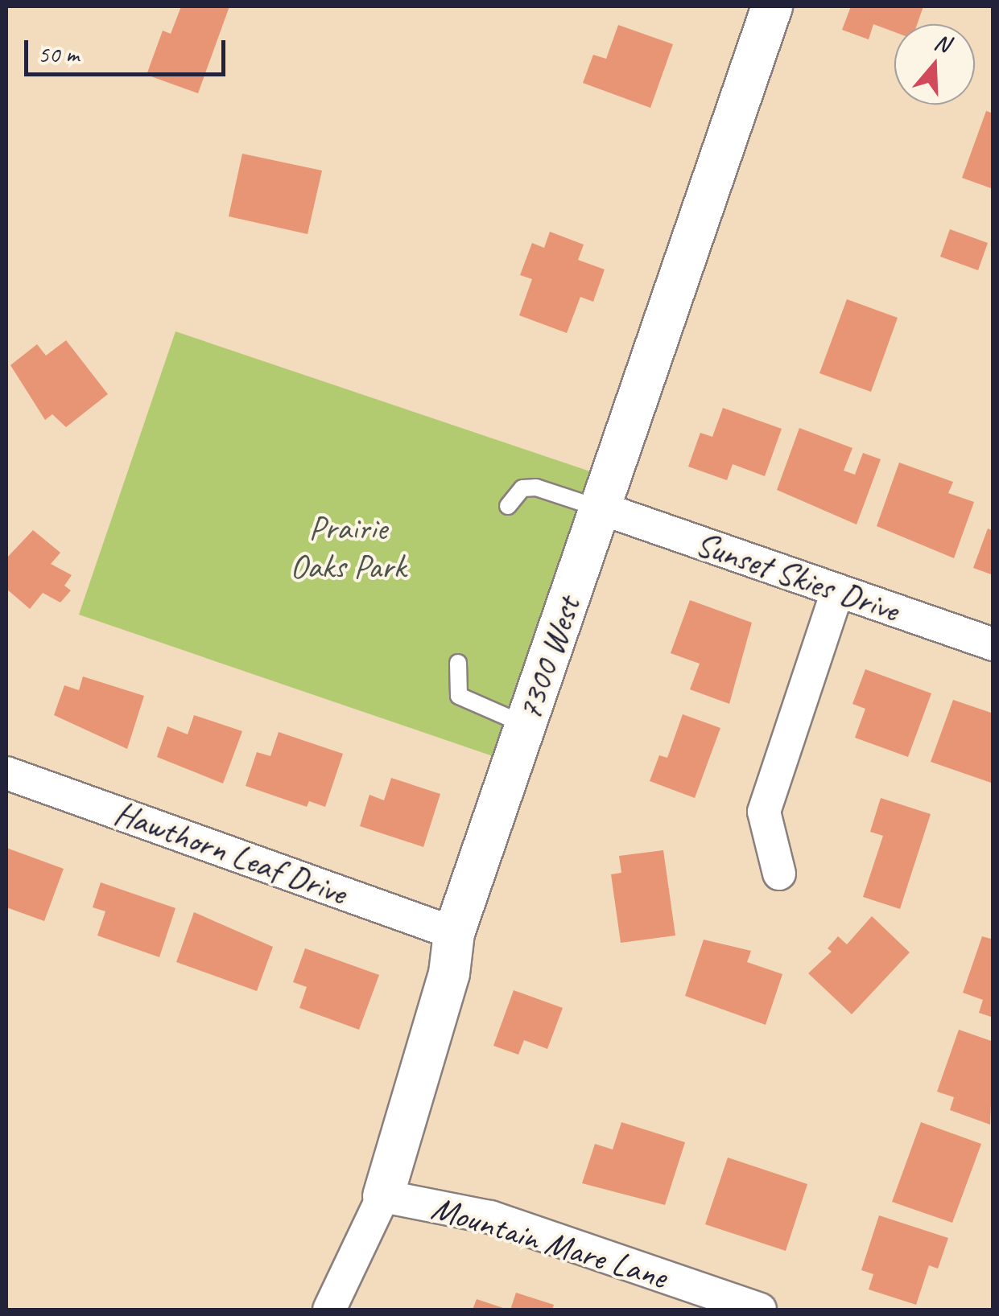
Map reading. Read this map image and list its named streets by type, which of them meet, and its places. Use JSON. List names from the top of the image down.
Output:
{
  "streets": {
    "street": [
      "Sunset Skies Drive",
      "7300 West",
      "Hawthorn Leaf Drive",
      "Mountain Mare Lane"
    ]
  },
  "crossings": [
    ["Sunset Skies Drive", "7300 West"],
    ["7300 West", "Hawthorn Leaf Drive"],
    ["7300 West", "Mountain Mare Lane"]
  ],
  "parks": ["Prairie Oaks Park"],
  "scale_bar": "50 m",
  "north": "top"
}
